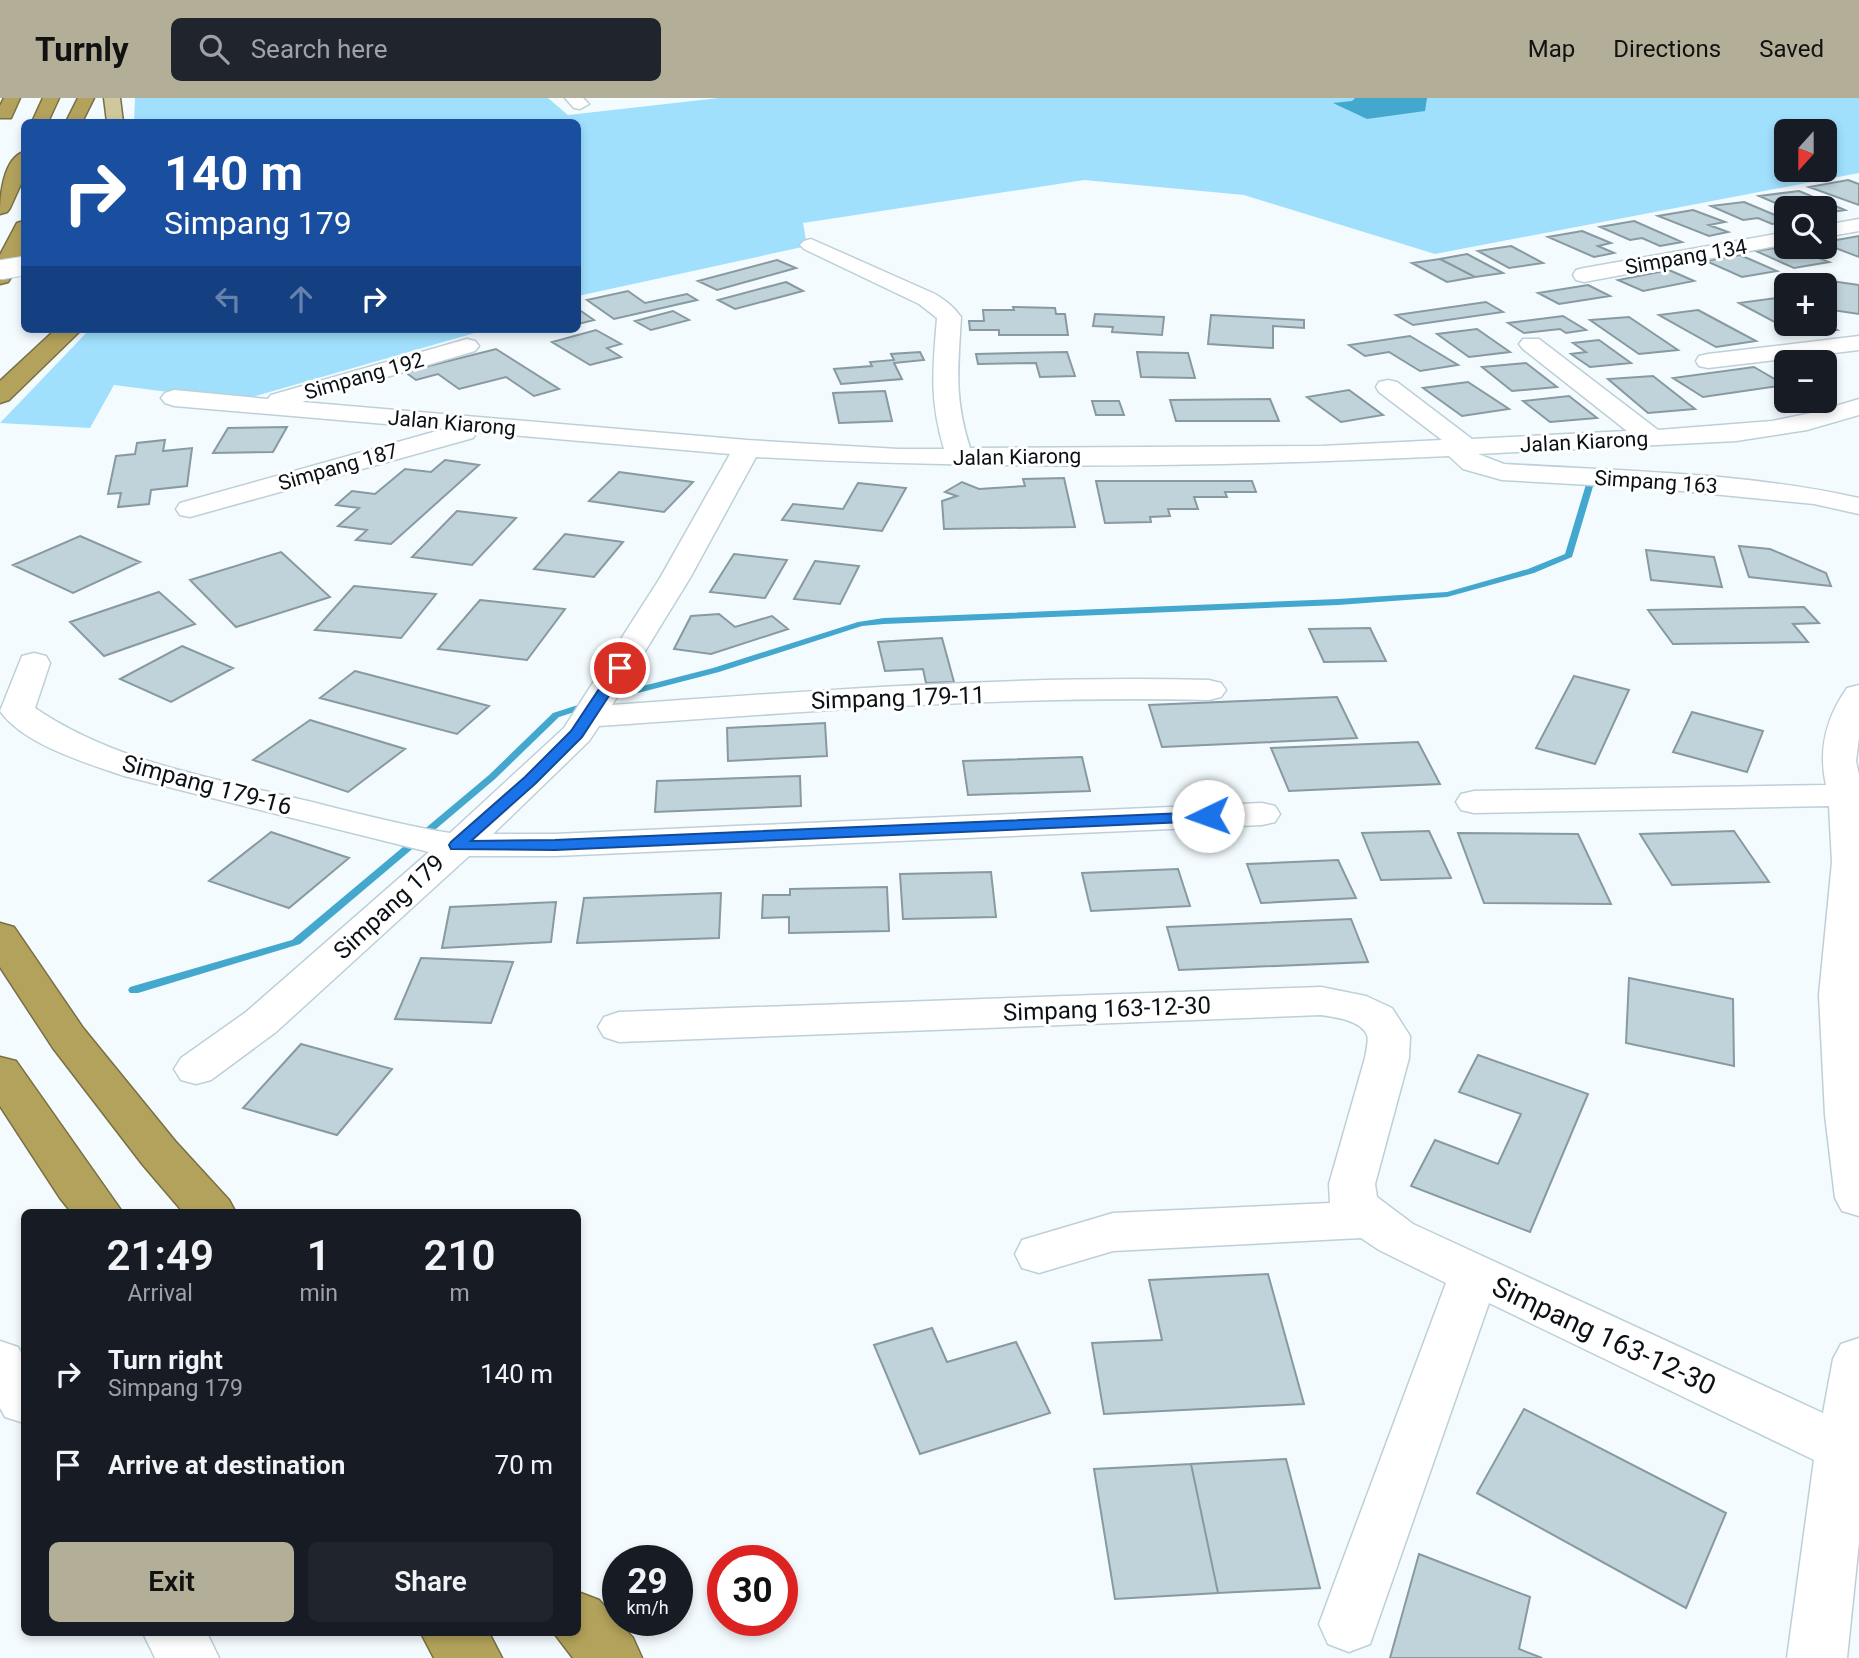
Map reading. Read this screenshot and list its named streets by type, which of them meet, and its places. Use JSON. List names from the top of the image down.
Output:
{
  "streets": {
    "street": [
      "Simpang 134",
      "Simpang 192",
      "Jalan Kiarong",
      "Simpang 187",
      "Simpang 163",
      "Simpang 179-11",
      "Simpang 179-16",
      "Simpang 179",
      "Simpang 163-12-30"
    ]
  },
  "crossings": [
    ["Simpang 192", "Jalan Kiarong"],
    ["Jalan Kiarong", "Simpang 187"],
    ["Jalan Kiarong", "Simpang 163"],
    ["Jalan Kiarong", "Simpang 179"],
    ["Simpang 179-11", "Simpang 179"],
    ["Simpang 179-16", "Simpang 179"]
  ],
  "north": "bottom",
  "page": {
    "header": "Turnly",
    "search": "Search here",
    "nav": ["Map", "Directions", "Saved"],
    "map_buttons": ["+", "−"],
    "turn": ["140 m", "Simpang 179"],
    "eta": [
      "21:49",
      "Arrival",
      "1",
      "min",
      "210",
      "m"
    ],
    "list": [
      {
        "name": "Turn right",
        "note": "Simpang 179",
        "value": "140 m"
      },
      {
        "name": "Arrive at destination",
        "value": "70 m"
      }
    ],
    "buttons": ["Exit", "Share"],
    "speed": "29 km/h",
    "limit": "30"
  }
}
